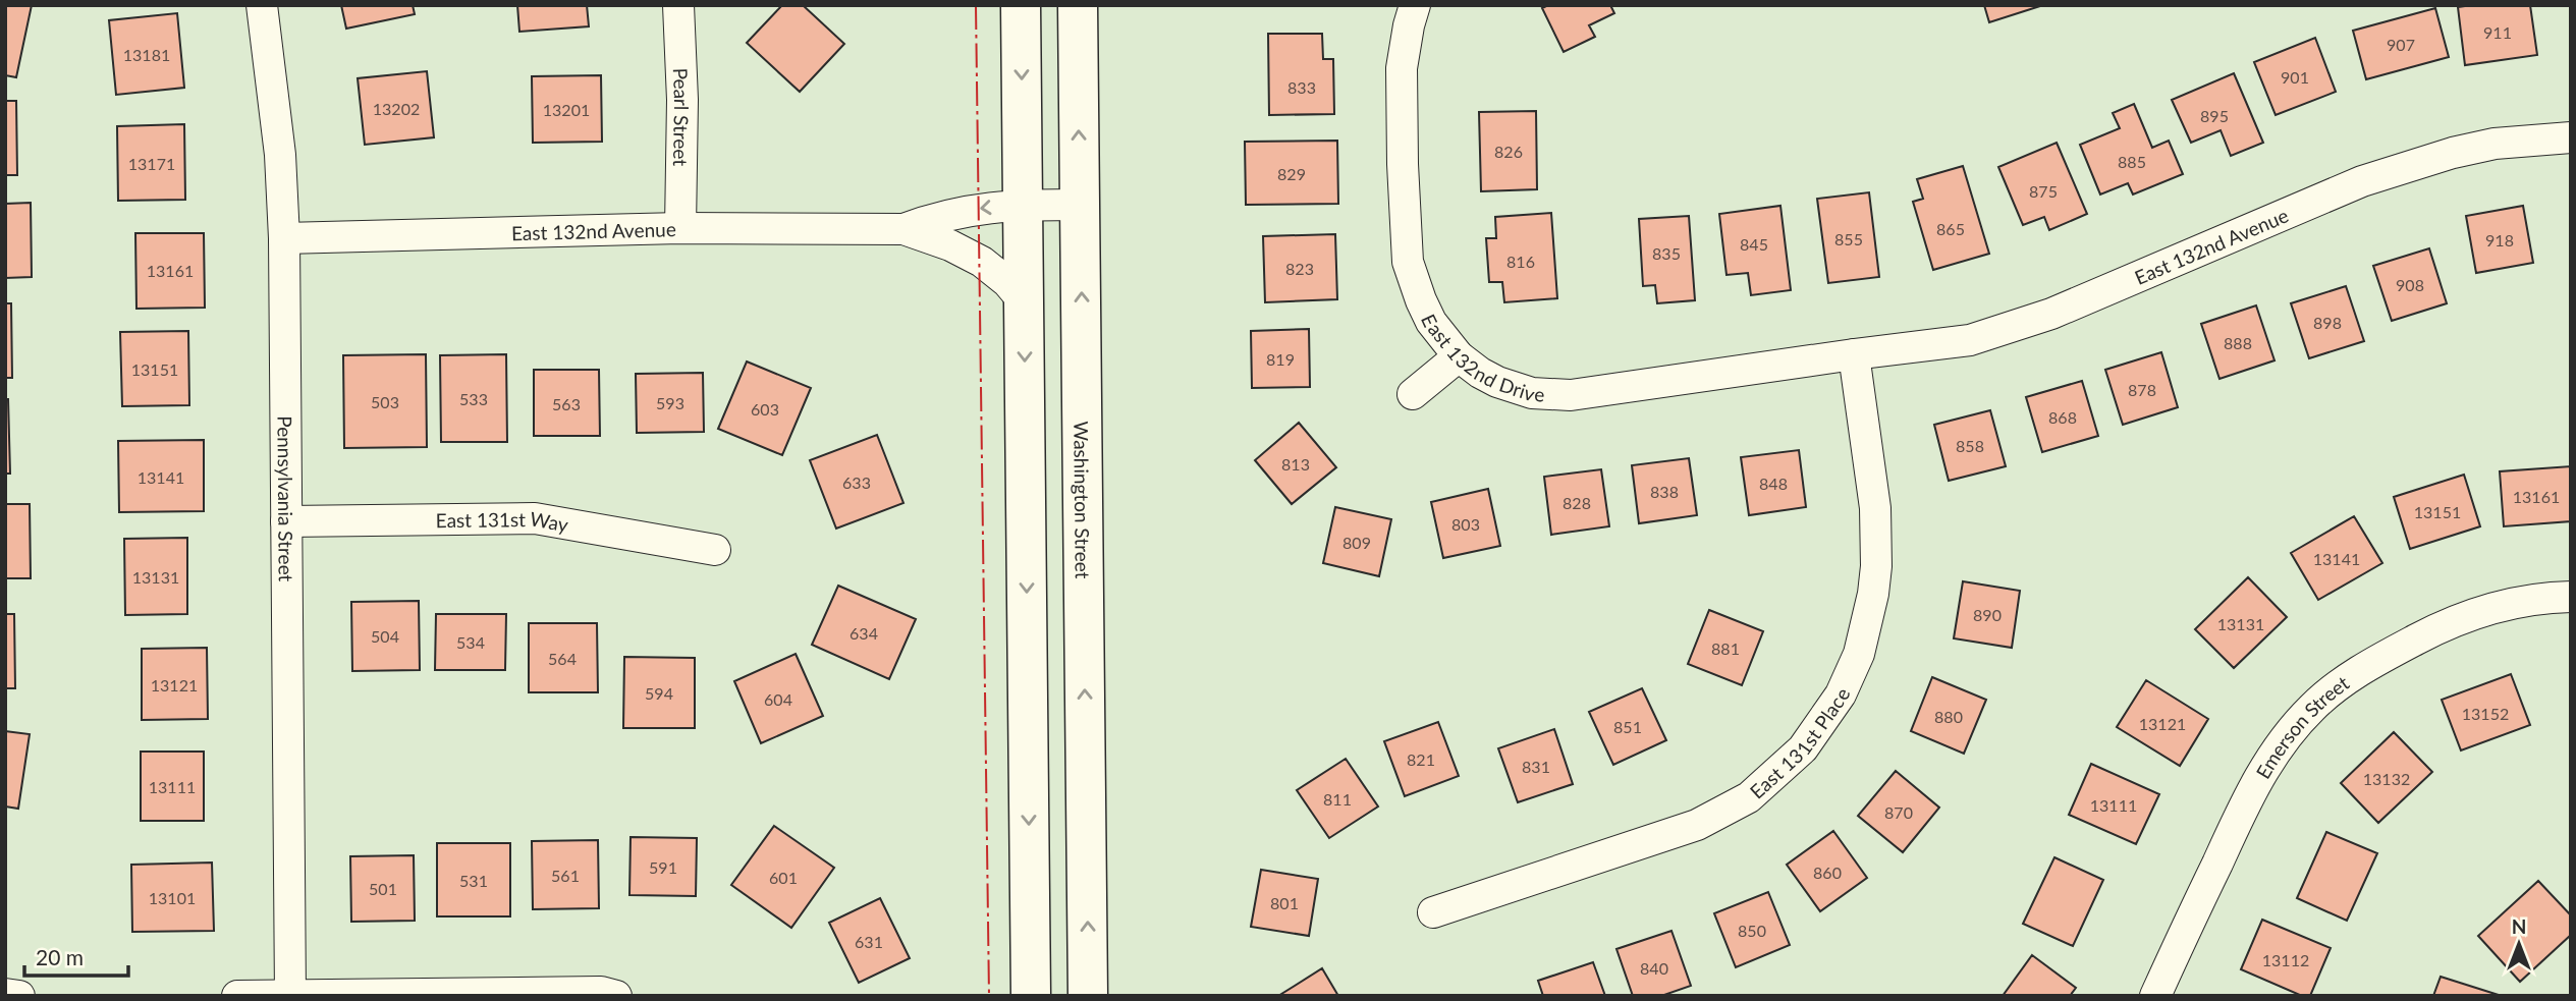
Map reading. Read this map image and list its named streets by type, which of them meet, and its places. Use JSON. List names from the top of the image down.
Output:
{
  "streets": {
    "main road": ["Washington Street"],
    "street": [
      "Pearl Street",
      "East 132nd Avenue",
      "East 132nd Drive",
      "Pennsylvania Street",
      "East 131st Way",
      "Emerson Street",
      "East 131st Place"
    ]
  },
  "crossings": [
    ["Pearl Street", "East 132nd Avenue"],
    ["East 132nd Avenue", "East 132nd Drive"],
    ["East 132nd Avenue", "Pennsylvania Street"],
    ["East 132nd Avenue", "Washington Street"],
    ["East 132nd Avenue", "East 131st Place"],
    ["East 132nd Drive", "East 131st Place"],
    ["Pennsylvania Street", "East 131st Way"]
  ],
  "house_numbers": [
    "911",
    "907",
    "13181",
    "901",
    "833",
    "13202",
    "13201",
    "895",
    "826",
    "885",
    "13171",
    "829",
    "875",
    "865",
    "855",
    "918",
    "845",
    "835",
    "816",
    "823",
    "13161",
    "908",
    "898",
    "888",
    "819",
    "13151",
    "878",
    "533",
    "503",
    "593",
    "563",
    "603",
    "868",
    "858",
    "813",
    "13141",
    "633",
    "848",
    "838",
    "13161",
    "828",
    "13151",
    "803",
    "809",
    "13141",
    "13131",
    "890",
    "13131",
    "634",
    "504",
    "534",
    "881",
    "564",
    "13121",
    "594",
    "604",
    "13152",
    "880",
    "13121",
    "851",
    "821",
    "831",
    "13132",
    "13111",
    "811",
    "13111",
    "870",
    "591",
    "860",
    "561",
    "601",
    "531",
    "501",
    "13101",
    "801",
    "850",
    "631",
    "13112",
    "840"
  ],
  "scale_bar": "20 m",
  "north": "top"
}
